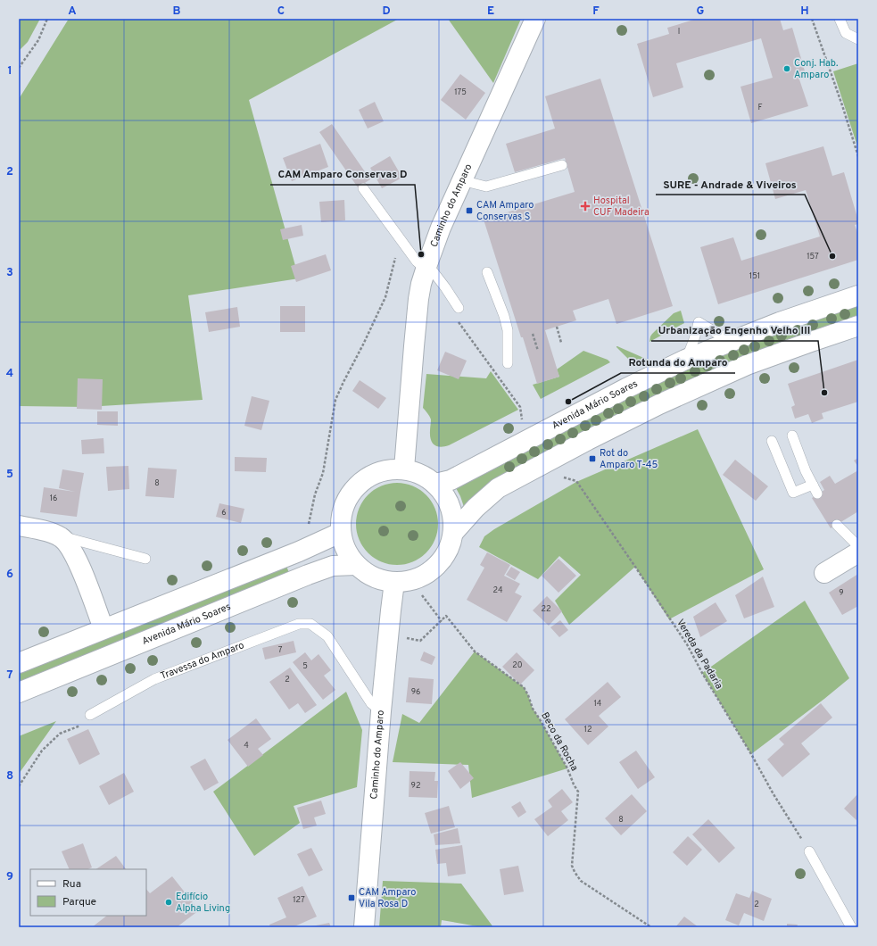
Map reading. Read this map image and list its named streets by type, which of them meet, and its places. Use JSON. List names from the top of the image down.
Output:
{
  "streets": {
    "main road": ["Caminho do Amparo", "Avenida Mário Soares"],
    "lane": ["Travessa do Amparo"],
    "path": ["Vereda da Padaria", "Beco da Rocha"]
  },
  "crossings": [
    ["Caminho do Amparo", "Avenida Mário Soares"],
    ["Caminho do Amparo", "Travessa do Amparo"]
  ],
  "places": {
    "other": [
      "Conj. Hab. Amparo",
      "CAM Amparo Conservas D",
      "SURE - Andrade & Viveiros",
      "Urbanização Engenho Velho III",
      "Rotunda do Amparo",
      "Edifício Alpha Living"
    ],
    "health": ["Hospital CUF Madeira"],
    "transit": ["CAM Amparo Conservas S", "Rot do Amparo T-45", "CAM Amparo Vila Rosa D"]
  },
  "house_numbers": [
    "I",
    "175",
    "F",
    "157",
    "151",
    "8",
    "16",
    "6",
    "24",
    "9",
    "22",
    "7",
    "20",
    "5",
    "2",
    "96",
    "14",
    "12",
    "4",
    "92",
    "8",
    "127",
    "2"
  ],
  "legend": ["Rua", "Parque"],
  "grid": {
    "columns": [
      "A",
      "B",
      "C",
      "D",
      "E",
      "F",
      "G",
      "H"
    ],
    "rows": [
      "1",
      "2",
      "3",
      "4",
      "5",
      "6",
      "7",
      "8",
      "9"
    ]
  }
}
